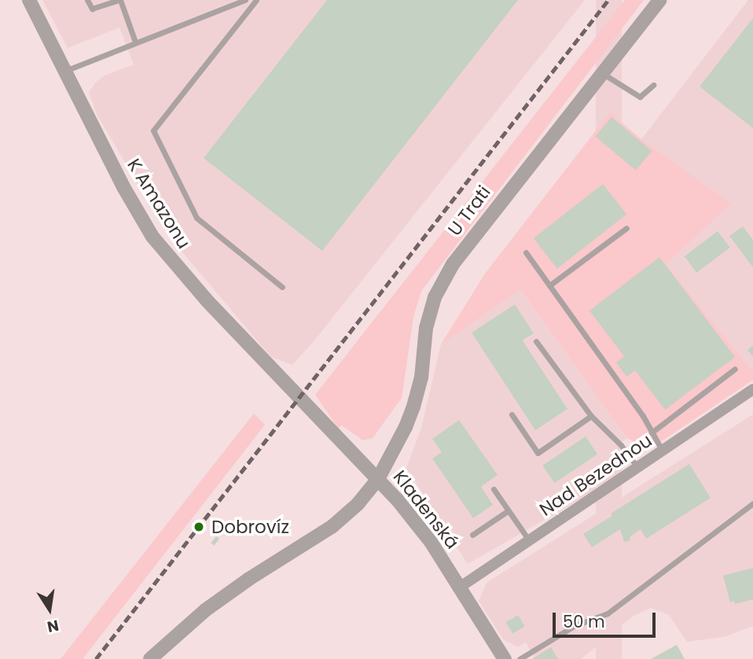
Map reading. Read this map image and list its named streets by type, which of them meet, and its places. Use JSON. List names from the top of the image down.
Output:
{
  "streets": {
    "street": [
      "K Amazonu",
      "U Trati",
      "Nad Bezednou",
      "Kladenská"
    ]
  },
  "crossings": [
    ["K Amazonu", "Kladenská"],
    ["U Trati", "Kladenská"],
    ["Nad Bezednou", "Kladenská"]
  ],
  "places": ["Dobrovíz"],
  "scale_bar": "50 m",
  "north": "bottom"
}
